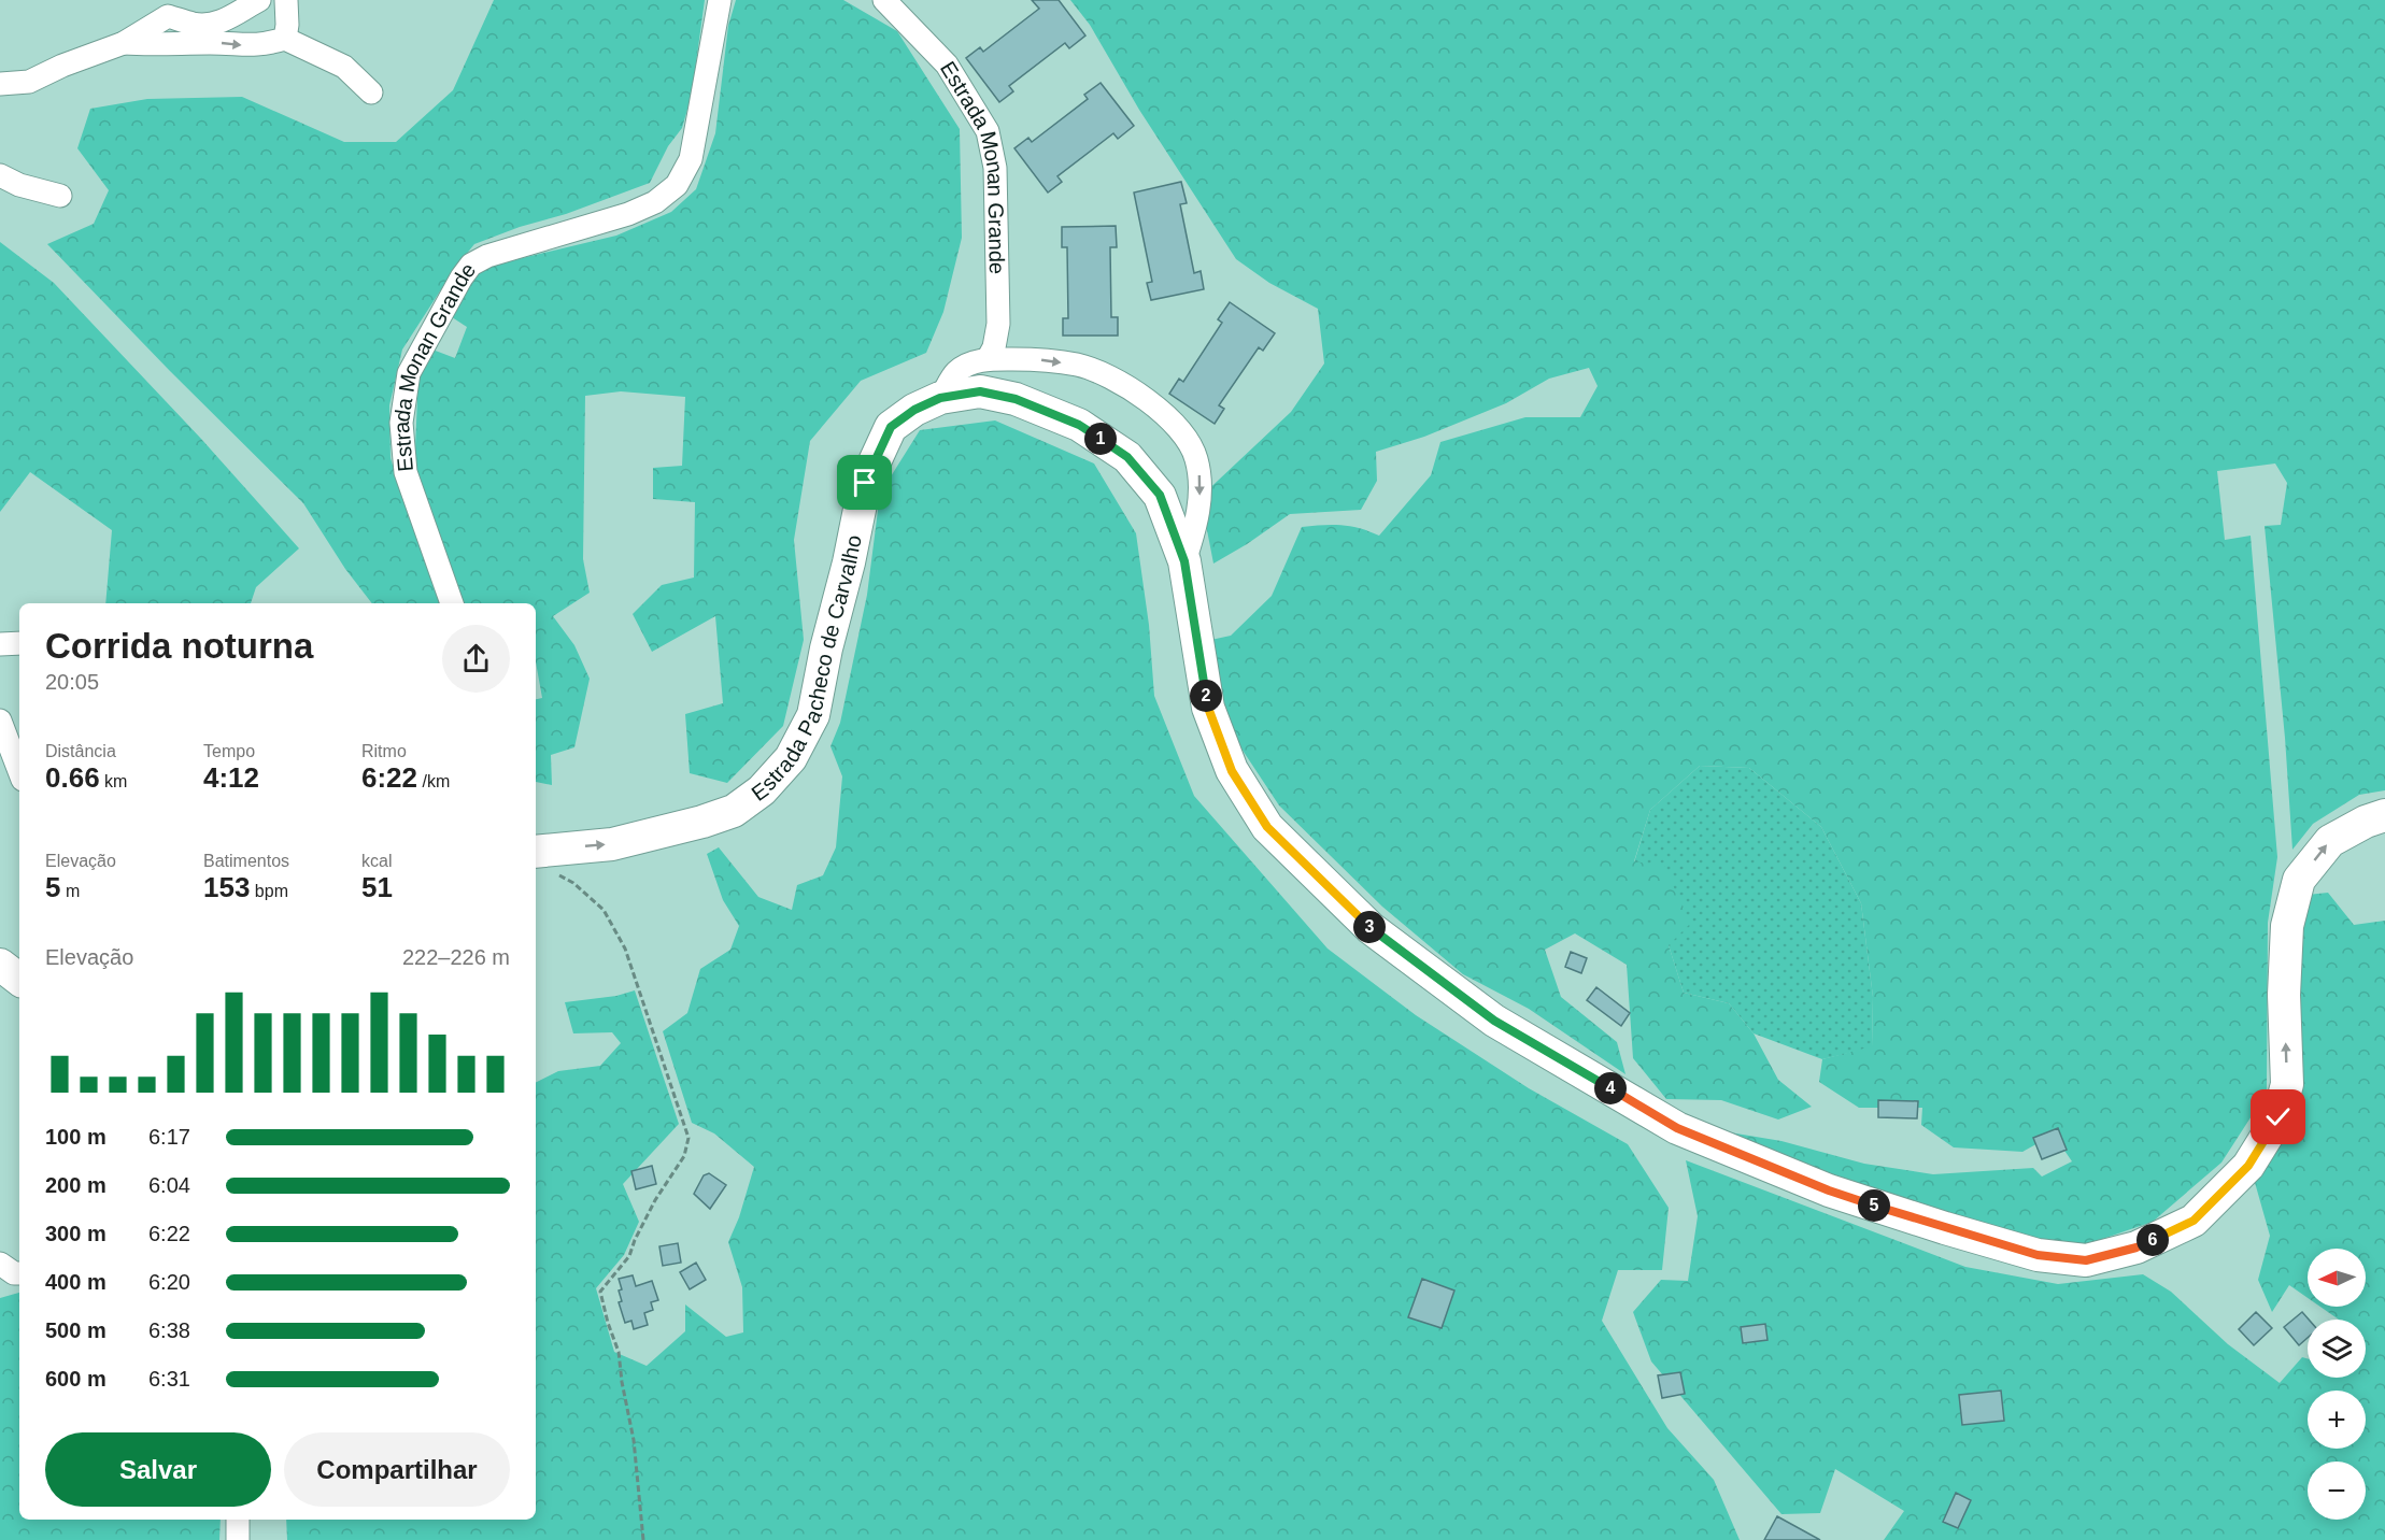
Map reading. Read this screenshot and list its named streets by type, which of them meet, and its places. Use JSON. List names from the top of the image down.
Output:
{
  "streets": {
    "main road": ["Estrada Pacheco de Carvalho"],
    "street": ["Estrada Monan Grande"]
  },
  "north": "left",
  "page": {
    "pins": [
      "1",
      "2",
      "3",
      "4",
      "5",
      "6"
    ],
    "heading": ["Corrida noturna", "20:05"],
    "stats": [
      ["Distância", "0.66 km"],
      ["Tempo", "4:12"],
      ["Ritmo", "6:22 /km"],
      ["Elevação", "5 m"],
      ["Batimentos", "153 bpm"],
      ["kcal", "51"]
    ],
    "chart": ["Elevação", "222–226 m"],
    "list": [
      {
        "name": "100 m",
        "note": "6:17"
      },
      {
        "name": "200 m",
        "note": "6:04"
      },
      {
        "name": "300 m",
        "note": "6:22"
      },
      {
        "name": "400 m",
        "note": "6:20"
      },
      {
        "name": "500 m",
        "note": "6:38"
      },
      {
        "name": "600 m",
        "note": "6:31"
      }
    ],
    "map_buttons": ["+", "−"],
    "buttons": ["Salvar", "Compartilhar"]
  }
}
